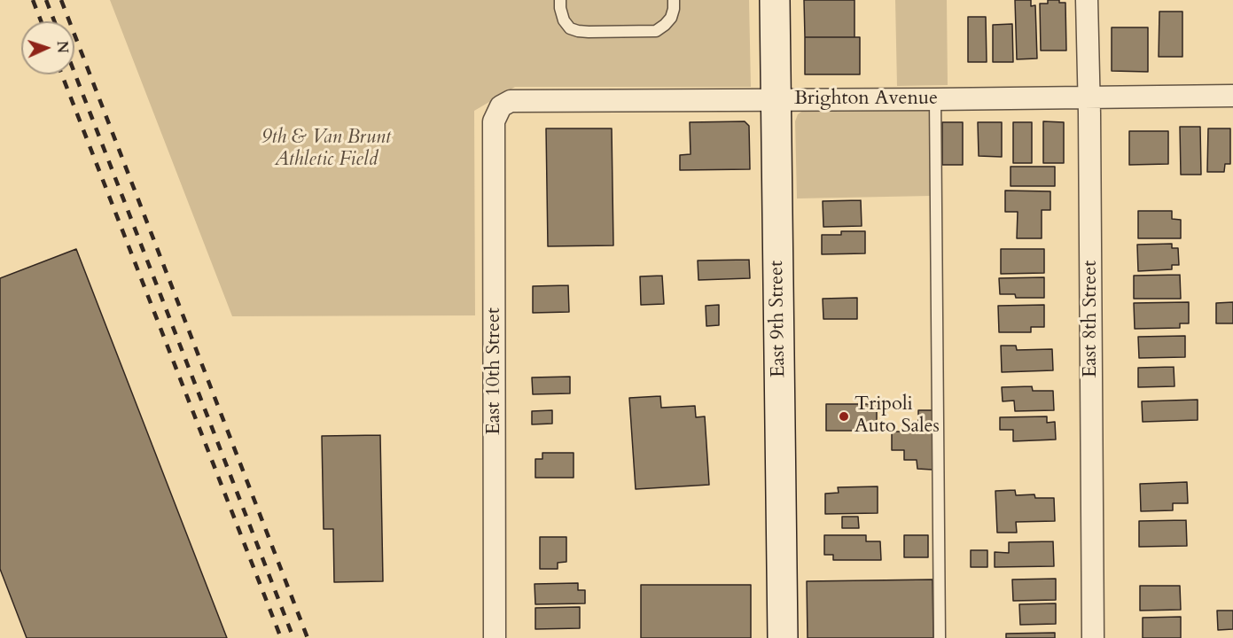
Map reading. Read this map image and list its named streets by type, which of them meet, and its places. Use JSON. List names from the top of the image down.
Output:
{
  "streets": {
    "main road": ["East 9th Street"],
    "street": ["Brighton Avenue", "East 8th Street", "East 10th Street"]
  },
  "crossings": [
    ["Brighton Avenue", "East 9th Street"],
    ["Brighton Avenue", "East 8th Street"],
    ["Brighton Avenue", "East 10th Street"]
  ],
  "parks": ["9th & Van Brunt Athletic Field"],
  "places": ["Tripoli Auto Sales"],
  "north": "right"
}
